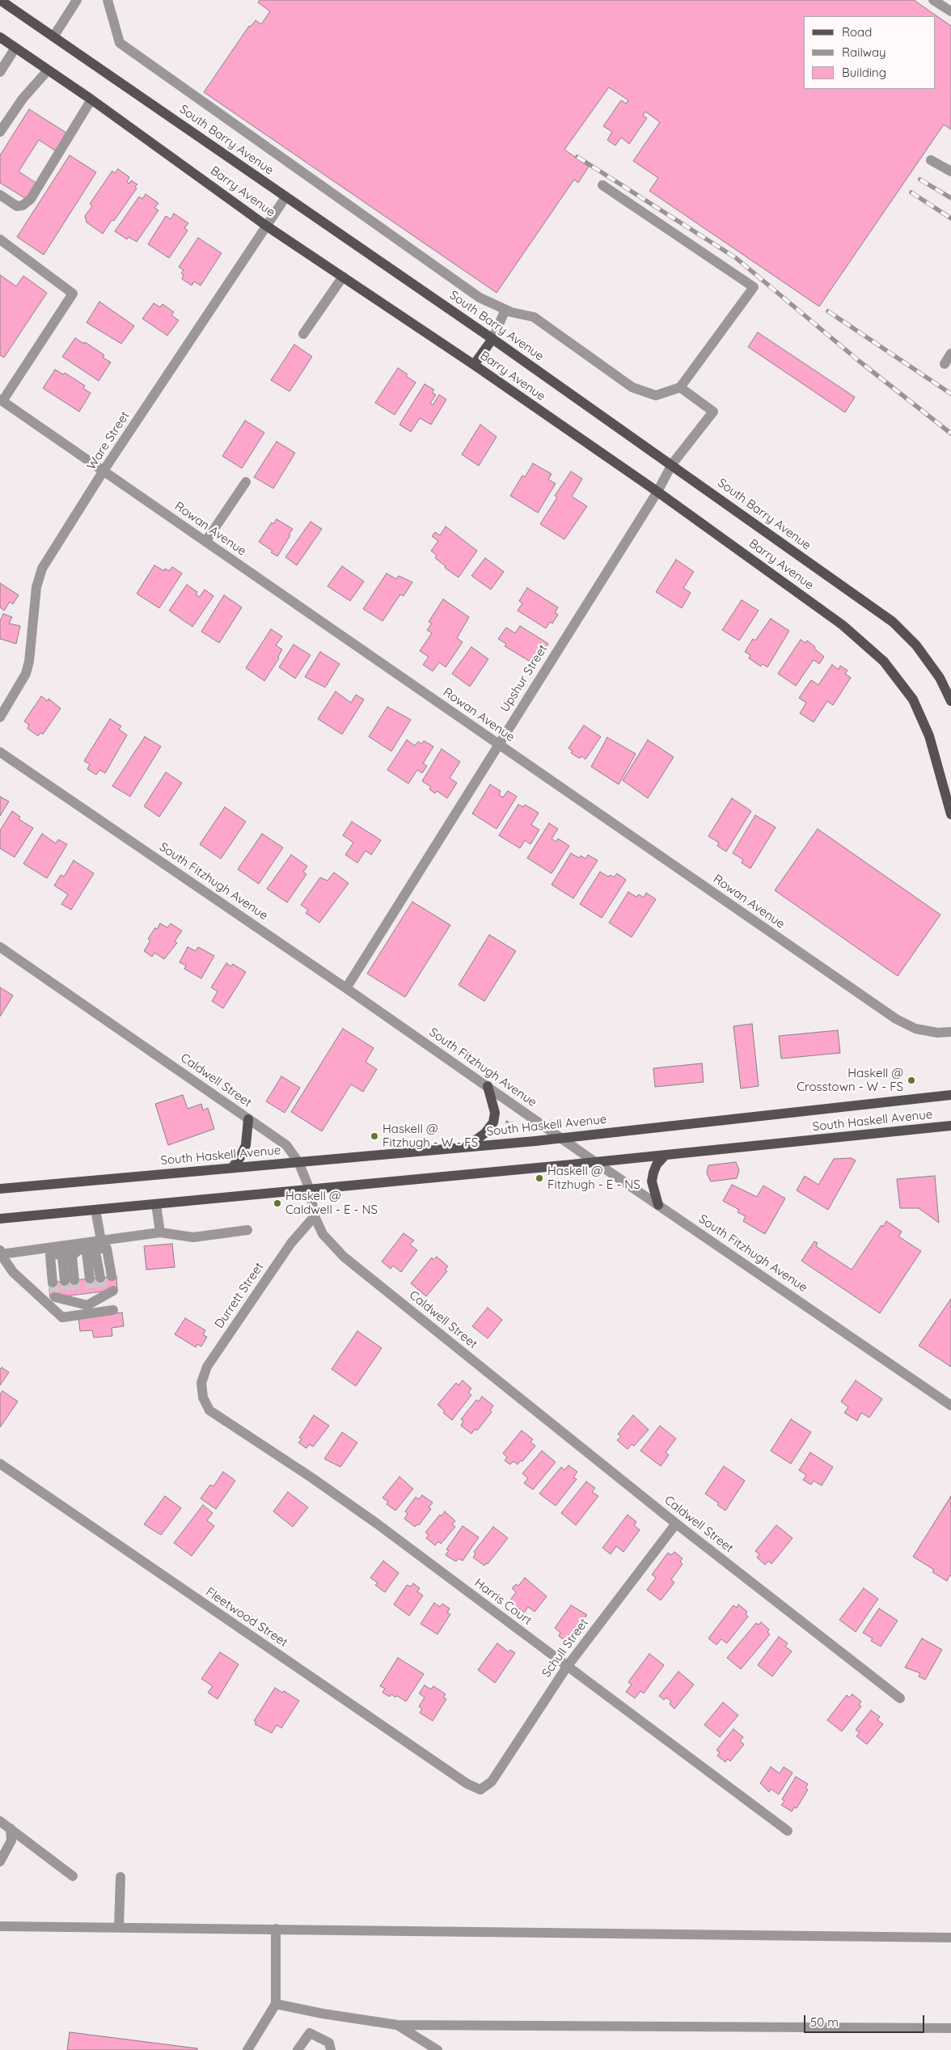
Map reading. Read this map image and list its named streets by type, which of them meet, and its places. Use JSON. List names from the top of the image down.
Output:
{
  "streets": {
    "main road": ["South Barry Avenue", "Barry Avenue", "South Haskell Avenue"],
    "street": [
      "Ware Street",
      "Rowan Avenue",
      "Upshur Street",
      "South Fitzhugh Avenue",
      "Caldwell Street",
      "Durrett Street",
      "Harris Court",
      "Fleetwood Street",
      "Schull Street"
    ]
  },
  "crossings": [
    ["South Barry Avenue", "Ware Street"],
    ["South Barry Avenue", "Upshur Street"],
    ["Barry Avenue", "Ware Street"],
    ["Barry Avenue", "Upshur Street"],
    ["Ware Street", "Rowan Avenue"],
    ["Rowan Avenue", "Upshur Street"],
    ["Upshur Street", "South Fitzhugh Avenue"],
    ["South Fitzhugh Avenue", "South Haskell Avenue"],
    ["Caldwell Street", "South Haskell Avenue"],
    ["Caldwell Street", "Durrett Street"],
    ["Caldwell Street", "Schull Street"],
    ["Durrett Street", "Harris Court"],
    ["Harris Court", "Schull Street"],
    ["Fleetwood Street", "Schull Street"]
  ],
  "places": [
    "Haskell @ Crosstown - W - FS",
    "Haskell @ Fitzhugh - W - FS",
    "Haskell @ Fitzhugh - E - NS",
    "Haskell @ Caldwell - E - NS"
  ],
  "legend": ["Road", "Railway", "Building"],
  "scale_bar": "50 m"
}
